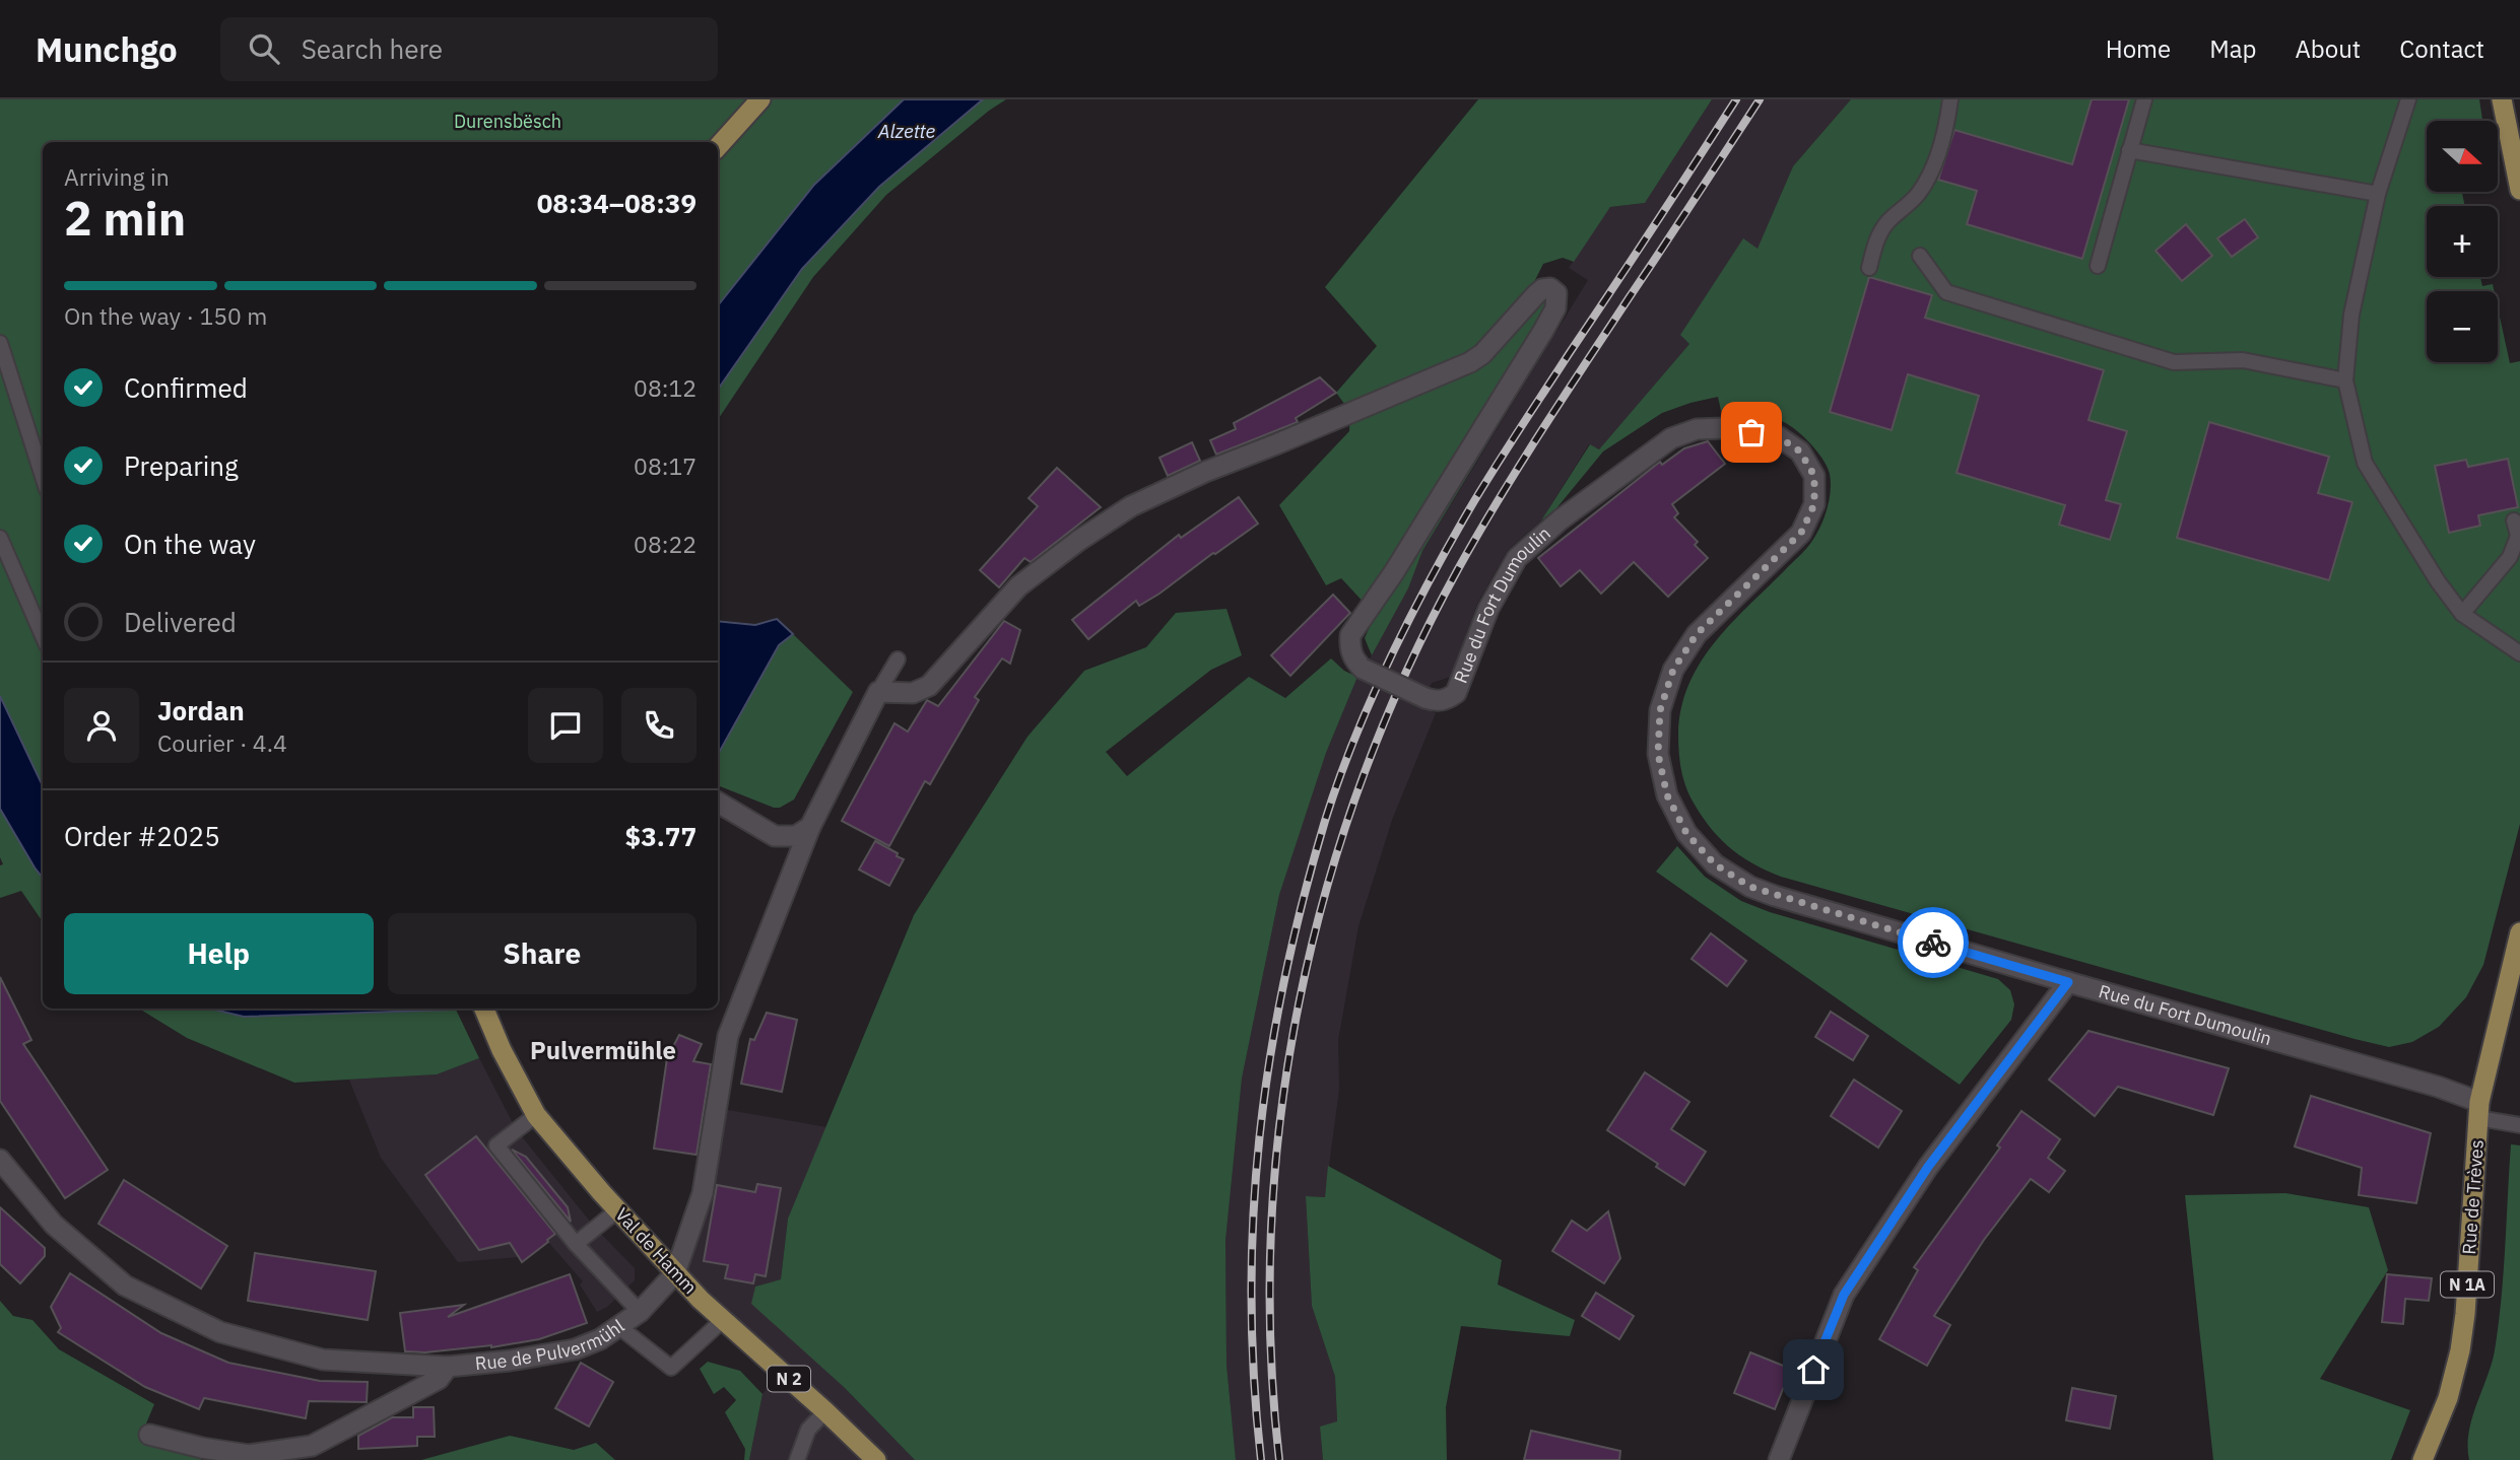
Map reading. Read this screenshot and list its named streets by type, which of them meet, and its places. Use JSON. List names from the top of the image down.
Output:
{
  "streets": {
    "main road": [
      "Rue de Trèves",
      "Val de Hamm",
      "N 1A",
      "N 2"
    ],
    "street": ["Rue du Fort Dumoulin", "Rue de Pulvermühl"]
  },
  "crossings": [
    ["Rue du Fort Dumoulin", "Rue de Trèves"],
    ["Val de Hamm", "Rue de Pulvermühl"]
  ],
  "districts": ["Pulvermühle"],
  "water": ["Alzette"],
  "parks": ["Durensbësch"],
  "north": "right",
  "page": {
    "header": "Munchgo",
    "search": "Search here",
    "nav": [
      "Home",
      "Map",
      "About",
      "Contact"
    ],
    "map_buttons": ["+", "−"],
    "heading": ["2 min", "Arriving in", "08:34–08:39"],
    "panel": [
      "Jordan",
      "Courier · 4.4",
      "Order #2025",
      "$3.77"
    ],
    "bar": "On the way · 150 m",
    "list": [
      ["Confirmed", "08:12"],
      ["Preparing", "08:17"],
      ["On the way", "08:22"],
      "Delivered"
    ],
    "buttons": ["Help", "Share"]
  }
}
